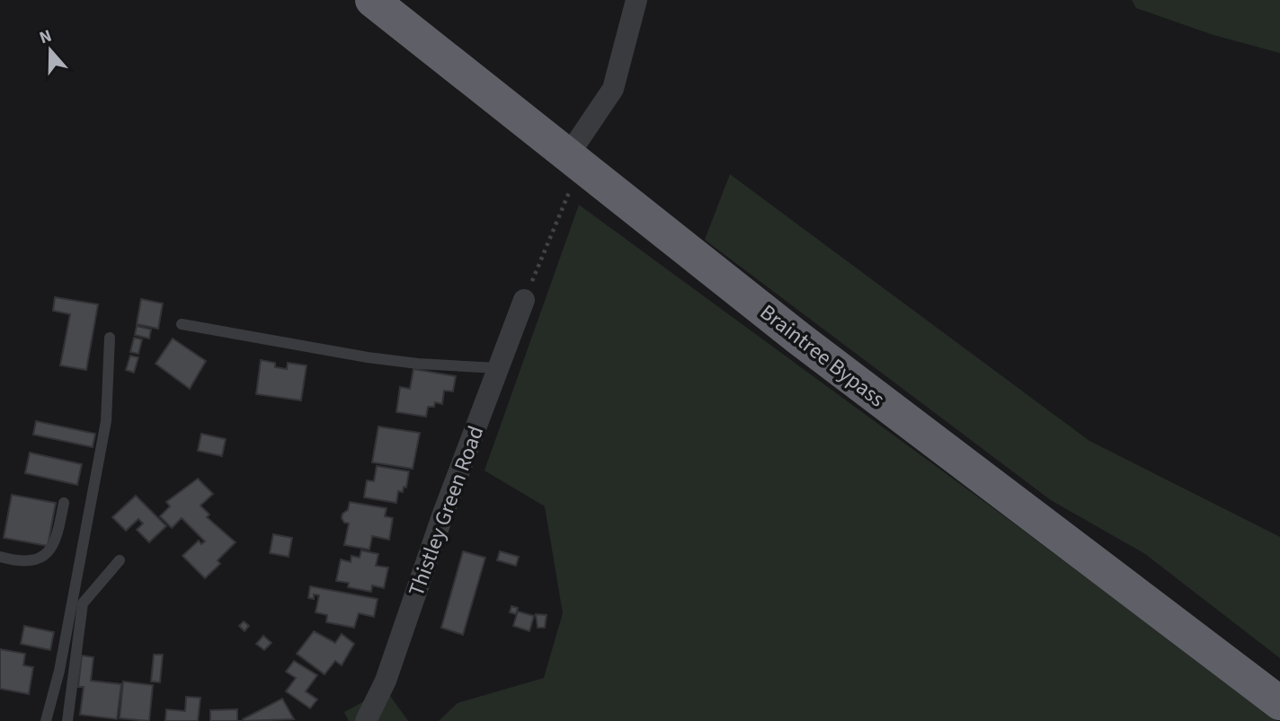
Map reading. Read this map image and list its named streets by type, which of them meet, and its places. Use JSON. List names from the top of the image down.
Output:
{
  "streets": {
    "highway": ["Braintree Bypass"],
    "street": ["Thistley Green Road"]
  },
  "north": "top"
}
